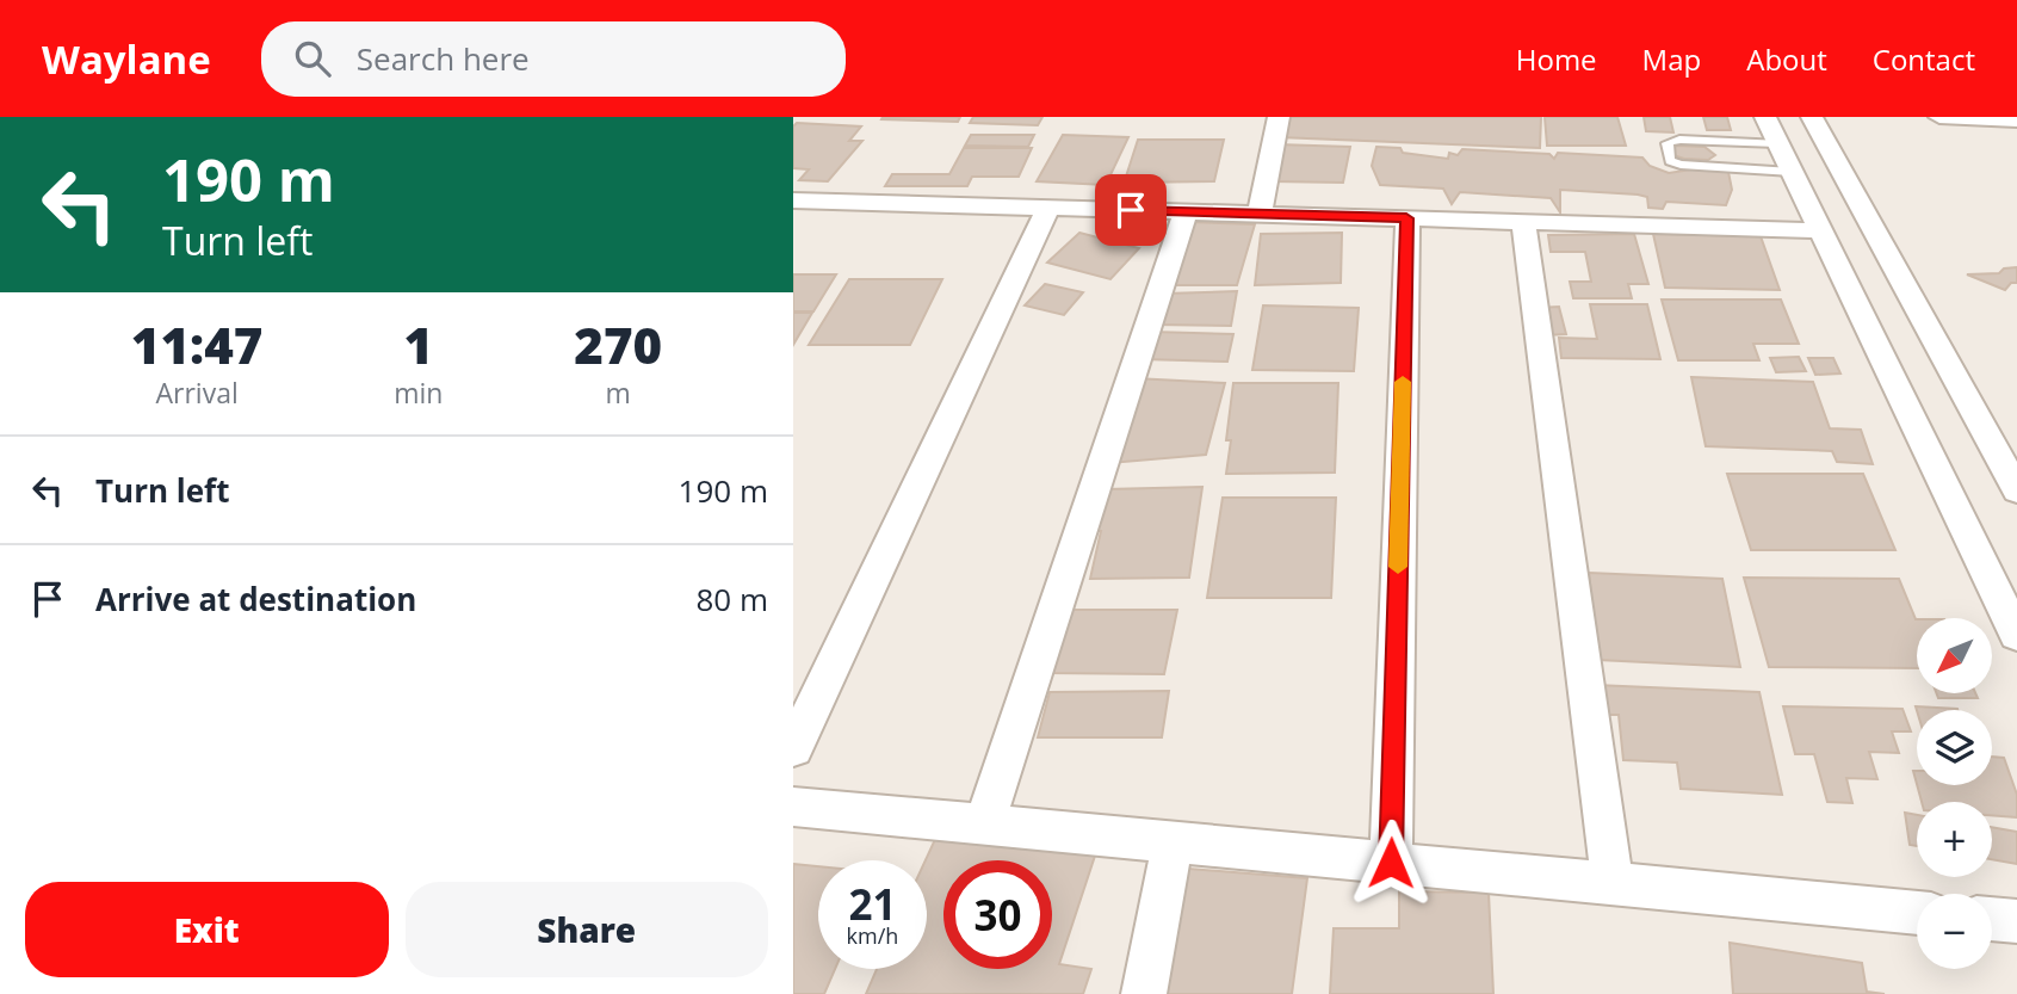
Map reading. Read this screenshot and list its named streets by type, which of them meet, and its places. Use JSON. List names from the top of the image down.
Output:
{
  "north": "bottom left",
  "page": {
    "header": "Waylane",
    "search": "Search here",
    "nav": [
      "Home",
      "Map",
      "About",
      "Contact"
    ],
    "turn": ["190 m", "Turn left"],
    "eta": [
      "11:47",
      "Arrival",
      "1",
      "min",
      "270",
      "m"
    ],
    "list": [
      {
        "name": "Turn left",
        "value": "190 m"
      },
      {
        "name": "Arrive at destination",
        "value": "80 m"
      }
    ],
    "map_buttons": ["+", "−"],
    "speed": "21 km/h",
    "limit": "30",
    "buttons": ["Exit", "Share"]
  }
}
